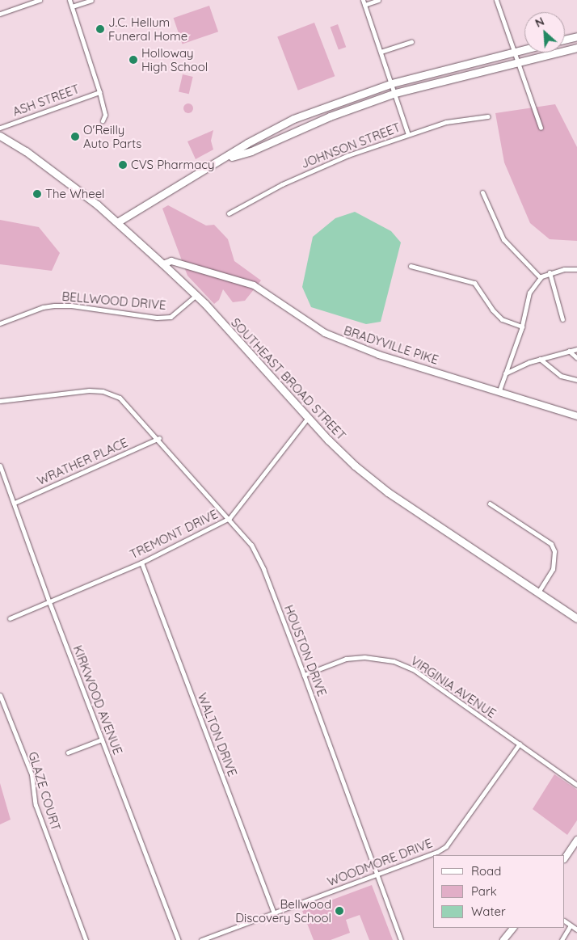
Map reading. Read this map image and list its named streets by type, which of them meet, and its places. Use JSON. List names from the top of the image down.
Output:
{
  "streets": {
    "main road": ["BRADYVILLE PIKE", "SOUTHEAST BROAD STREET"],
    "street": [
      "ASH STREET",
      "JOHNSON STREET",
      "BELLWOOD DRIVE",
      "WRATHER PLACE",
      "TREMONT DRIVE",
      "HOUSTON DRIVE",
      "VIRGINIA AVENUE",
      "KIRKWOOD AVENUE",
      "WALTON DRIVE",
      "GLAZE COURT",
      "WOODMORE DRIVE"
    ]
  },
  "crossings": [
    ["BELLWOOD DRIVE", "SOUTHEAST BROAD STREET"],
    ["BRADYVILLE PIKE", "SOUTHEAST BROAD STREET"],
    ["SOUTHEAST BROAD STREET", "TREMONT DRIVE"],
    ["WRATHER PLACE", "HOUSTON DRIVE"],
    ["WRATHER PLACE", "KIRKWOOD AVENUE"],
    ["TREMONT DRIVE", "HOUSTON DRIVE"],
    ["TREMONT DRIVE", "KIRKWOOD AVENUE"],
    ["TREMONT DRIVE", "WALTON DRIVE"],
    ["HOUSTON DRIVE", "VIRGINIA AVENUE"],
    ["HOUSTON DRIVE", "WOODMORE DRIVE"],
    ["VIRGINIA AVENUE", "WOODMORE DRIVE"],
    ["WALTON DRIVE", "WOODMORE DRIVE"]
  ],
  "places": [
    "J.C. Hellum Funeral Home",
    "Holloway High School",
    "O'Reilly Auto Parts",
    "CVS Pharmacy",
    "The Wheel",
    "Bellwood Discovery School"
  ],
  "legend": ["Road", "Park", "Water"],
  "north": "top left"
}
